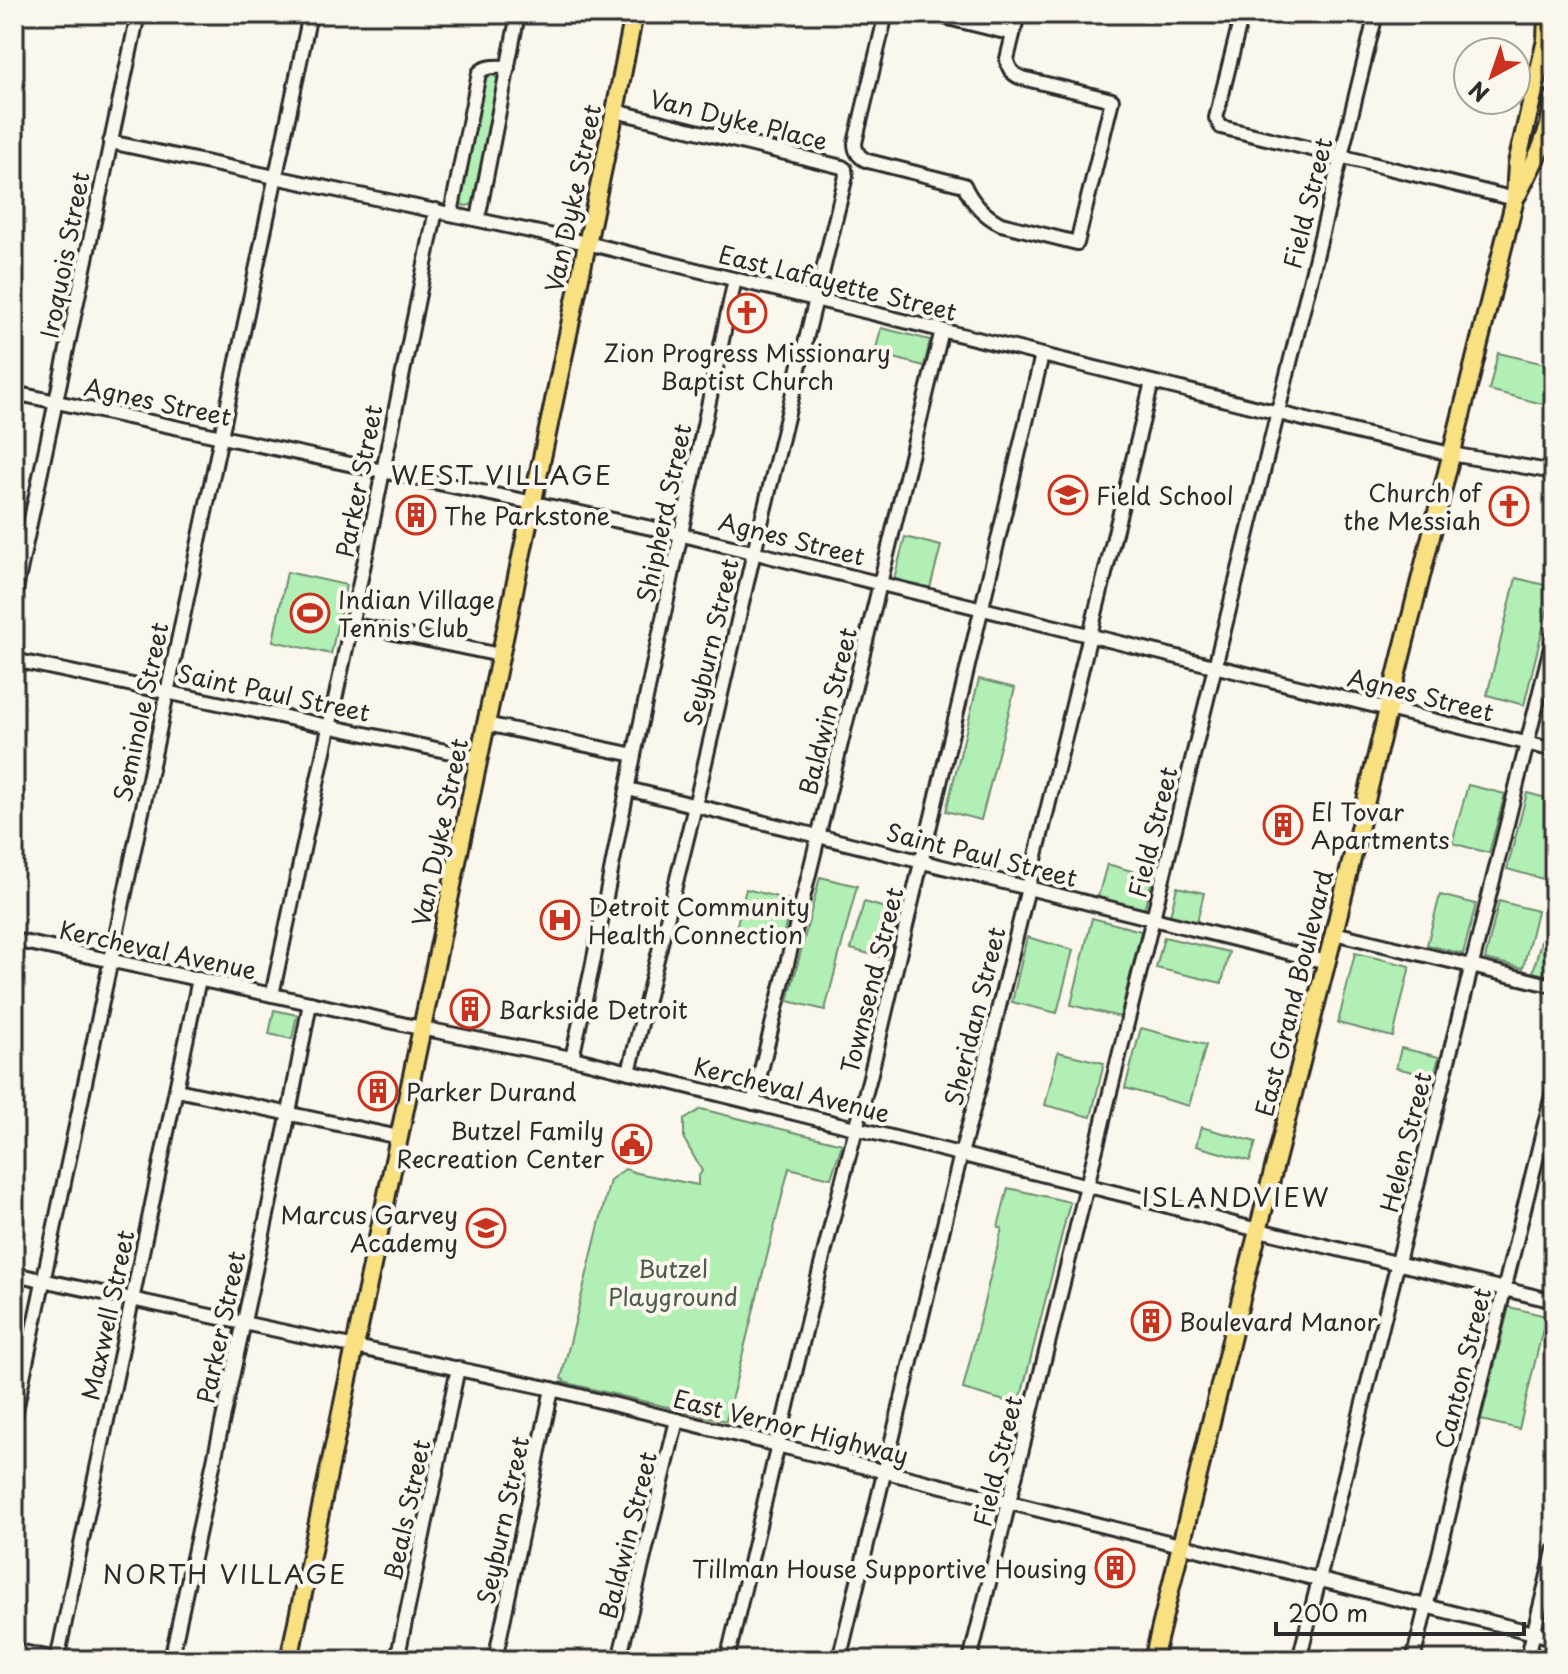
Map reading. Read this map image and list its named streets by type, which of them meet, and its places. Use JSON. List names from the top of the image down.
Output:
{
  "streets": {
    "main road": ["Van Dyke Street", "East Grand Boulevard"],
    "street": [
      "Van Dyke Place",
      "Field Street",
      "Iroquois Street",
      "East Lafayette Street",
      "Agnes Street",
      "Parker Street",
      "Shipherd Street",
      "Seyburn Street",
      "Saint Paul Street",
      "Baldwin Street",
      "Seminole Street",
      "Kercheval Avenue",
      "Townsend Street",
      "Sheridan Street",
      "Helen Street",
      "Maxwell Street",
      "Canton Street",
      "East Vernor Highway",
      "Beals Street"
    ]
  },
  "crossings": [
    ["Van Dyke Place", "Van Dyke Street"],
    ["Van Dyke Place", "Seyburn Street"],
    ["Van Dyke Street", "East Lafayette Street"],
    ["Van Dyke Street", "Agnes Street"],
    ["Van Dyke Street", "Saint Paul Street"],
    ["Van Dyke Street", "Kercheval Avenue"],
    ["Van Dyke Street", "East Vernor Highway"],
    ["Field Street", "East Lafayette Street"],
    ["Field Street", "Agnes Street"],
    ["Field Street", "Saint Paul Street"],
    ["Field Street", "Kercheval Avenue"],
    ["Field Street", "East Vernor Highway"],
    ["Iroquois Street", "East Lafayette Street"],
    ["Iroquois Street", "Agnes Street"],
    ["East Lafayette Street", "Parker Street"],
    ["East Lafayette Street", "Shipherd Street"],
    ["East Lafayette Street", "Seyburn Street"],
    ["East Lafayette Street", "Baldwin Street"],
    ["East Lafayette Street", "Seminole Street"],
    ["East Lafayette Street", "Townsend Street"],
    ["East Lafayette Street", "East Grand Boulevard"],
    ["East Lafayette Street", "Sheridan Street"],
    ["Agnes Street", "Parker Street"],
    ["Agnes Street", "Shipherd Street"],
    ["Agnes Street", "Seyburn Street"],
    ["Agnes Street", "Baldwin Street"],
    ["Agnes Street", "Seminole Street"],
    ["Agnes Street", "Townsend Street"],
    ["Agnes Street", "East Grand Boulevard"],
    ["Agnes Street", "Sheridan Street"],
    ["Agnes Street", "Helen Street"],
    ["Parker Street", "Saint Paul Street"],
    ["Parker Street", "Kercheval Avenue"],
    ["Parker Street", "East Vernor Highway"],
    ["Shipherd Street", "Saint Paul Street"],
    ["Seyburn Street", "Saint Paul Street"],
    ["Seyburn Street", "Kercheval Avenue"],
    ["Seyburn Street", "East Vernor Highway"],
    ["Saint Paul Street", "Baldwin Street"],
    ["Saint Paul Street", "Seminole Street"],
    ["Saint Paul Street", "Townsend Street"],
    ["Saint Paul Street", "East Grand Boulevard"],
    ["Saint Paul Street", "Sheridan Street"],
    ["Baldwin Street", "Kercheval Avenue"],
    ["Baldwin Street", "East Vernor Highway"],
    ["Seminole Street", "Kercheval Avenue"],
    ["Seminole Street", "East Vernor Highway"],
    ["Kercheval Avenue", "Townsend Street"],
    ["Kercheval Avenue", "East Grand Boulevard"],
    ["Kercheval Avenue", "Sheridan Street"],
    ["Kercheval Avenue", "Helen Street"],
    ["Kercheval Avenue", "Maxwell Street"],
    ["Kercheval Avenue", "Canton Street"],
    ["Townsend Street", "East Vernor Highway"],
    ["East Grand Boulevard", "East Vernor Highway"],
    ["Sheridan Street", "East Vernor Highway"],
    ["Helen Street", "East Vernor Highway"],
    ["Maxwell Street", "East Vernor Highway"],
    ["Canton Street", "East Vernor Highway"],
    ["East Vernor Highway", "Beals Street"]
  ],
  "districts": ["WEST VILLAGE", "ISLANDVIEW", "NORTH VILLAGE"],
  "parks": ["Butzel Playground"],
  "places": {
    "church": ["Zion Progress Missionary Baptist Church", "Church of the Messiah"],
    "school or university": ["Field School", "Marcus Garvey Academy"],
    "building": [
      "The Parkstone",
      "El Tovar Apartments",
      "Barkside Detroit",
      "Parker Durand",
      "Boulevard Manor",
      "Tillman House Supportive Housing"
    ],
    "sports": ["Indian Village Tennis Club"],
    "hospital": ["Detroit Community Health Connection"],
    "public building": ["Butzel Family Recreation Center"]
  },
  "scale_bar": "200 m",
  "north": "bottom left"
}
